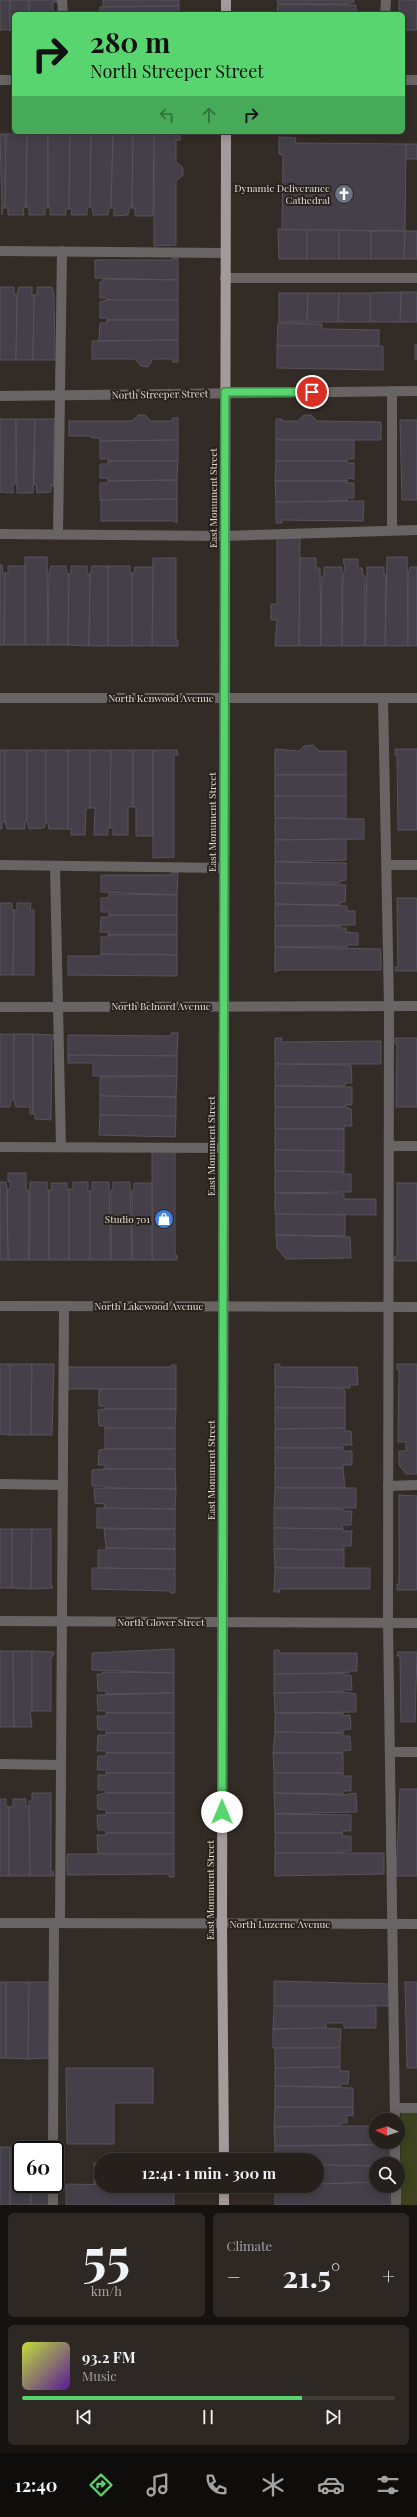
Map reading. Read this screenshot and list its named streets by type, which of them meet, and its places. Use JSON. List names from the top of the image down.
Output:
{
  "streets": {
    "main road": ["East Monument Street"],
    "street": [
      "North Streeper Street",
      "North Kenwood Avenue",
      "North Belnord Avenue",
      "North Lakewood Avenue",
      "North Glover Street",
      "North Luzerne Avenue"
    ]
  },
  "crossings": [
    ["North Streeper Street", "East Monument Street"],
    ["East Monument Street", "North Kenwood Avenue"],
    ["East Monument Street", "North Belnord Avenue"],
    ["East Monument Street", "North Lakewood Avenue"],
    ["East Monument Street", "North Glover Street"],
    ["East Monument Street", "North Luzerne Avenue"]
  ],
  "places": {
    "church": ["Dynamic Deliverance Cathedral"],
    "shop": ["Studio 701"]
  },
  "north": "left",
  "page": {
    "turn": ["280 m", "North Streeper Street"],
    "limit": "60",
    "trip": "12:41 · 1 min · 300 m",
    "tile": [
      ["55", "km/h"],
      "Climate"
    ],
    "heat": ["−", "21.5°", "+"],
    "song": ["93.2 FM", "Music"],
    "tabs": "12:40"
  }
}
